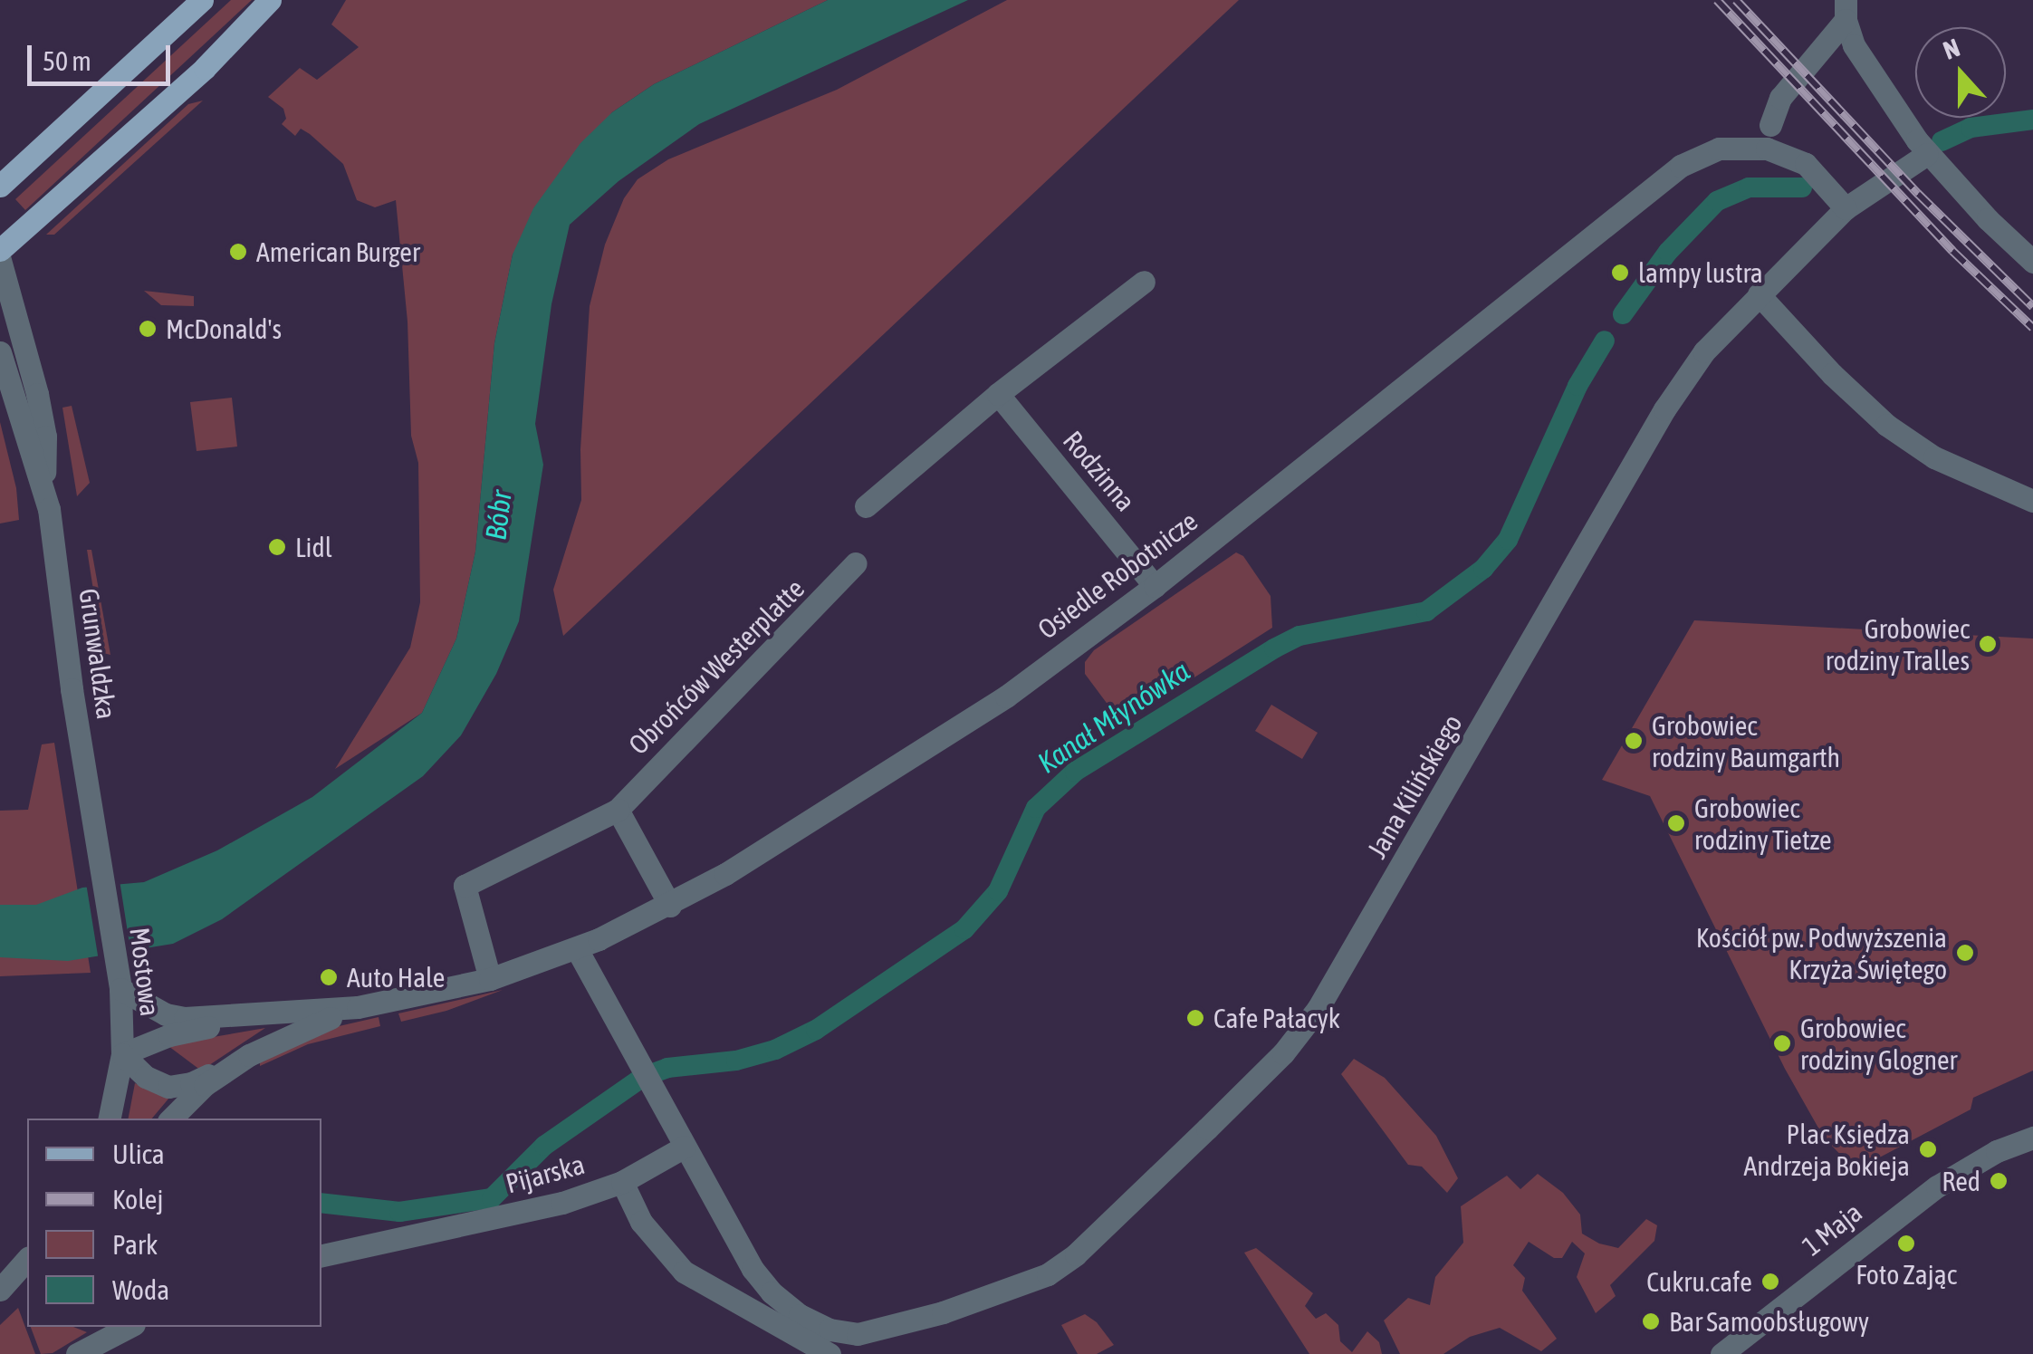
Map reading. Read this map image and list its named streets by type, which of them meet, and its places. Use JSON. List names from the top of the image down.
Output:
{
  "streets": {
    "street": [
      "Rodzinna",
      "Osiedle Robotnicze",
      "Grunwaldzka",
      "Obrońców Westerplatte",
      "Jana Kilińskiego",
      "Mostowa",
      "Pijarska",
      "1 Maja"
    ]
  },
  "crossings": [
    ["Rodzinna", "Osiedle Robotnicze"],
    ["Osiedle Robotnicze", "Obrońców Westerplatte"],
    ["Osiedle Robotnicze", "Jana Kilińskiego"],
    ["Osiedle Robotnicze", "Mostowa"],
    ["Grunwaldzka", "Mostowa"]
  ],
  "water": ["Bóbr", "Kanał Młynówka"],
  "places": [
    "American Burger",
    "lampy lustra",
    "McDonald's",
    "Lidl",
    "Grobowiec rodziny Tralles",
    "Grobowiec rodziny Baumgarth",
    "Grobowiec rodziny Tietze",
    "Kościół pw. Podwyższenia Krzyża Świętego",
    "Auto Hale",
    "Cafe Pałacyk",
    "Grobowiec rodziny Glogner",
    "Plac Księdza Andrzeja Bokieja",
    "Red",
    "Foto Zając",
    "Cukru.cafe",
    "Bar Samoobsługowy"
  ],
  "legend": [
    "Ulica",
    "Kolej",
    "Park",
    "Woda"
  ],
  "scale_bar": "50 m",
  "north": "top"
}
